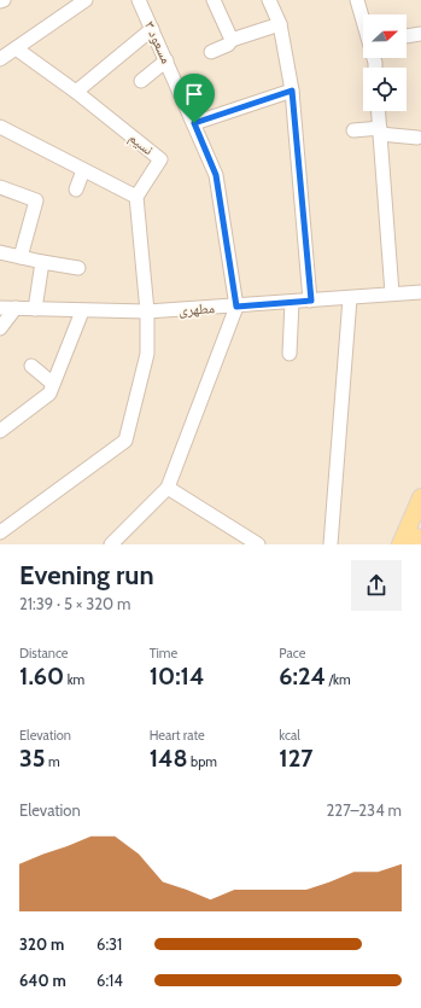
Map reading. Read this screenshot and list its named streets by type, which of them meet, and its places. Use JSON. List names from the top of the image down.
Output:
{
  "streets": {
    "street": ["مسعود ۳", "نسیم", "مطهری"]
  },
  "crossings": [
    ["مسعود ۳", "مطهری"]
  ],
  "north": "right",
  "page": {
    "heading": ["Evening run", "21:39 · 5 × 320 m"],
    "stats": [
      ["Distance", "1.60 km"],
      ["Time", "10:14"],
      ["Pace", "6:24 /km"],
      ["Elevation", "35 m"],
      ["Heart rate", "148 bpm"],
      ["kcal", "127"]
    ],
    "chart": ["Elevation", "227–234 m"],
    "list": [
      {
        "name": "320 m",
        "note": "6:31"
      },
      {
        "name": "640 m",
        "note": "6:14"
      }
    ]
  }
}
